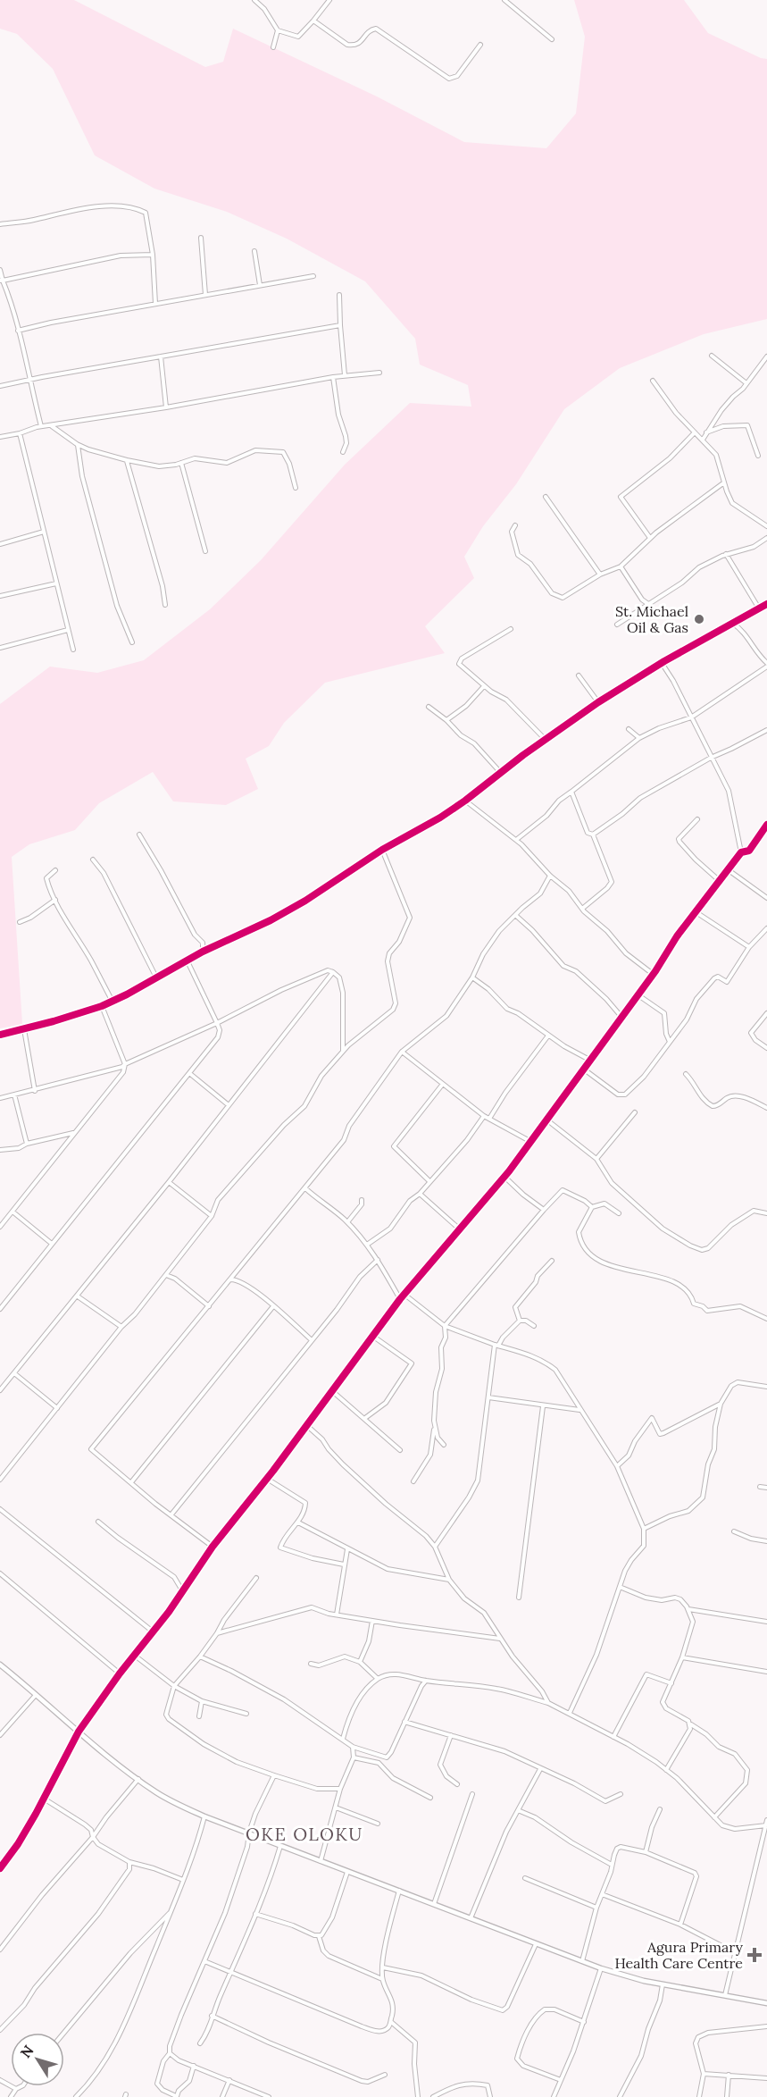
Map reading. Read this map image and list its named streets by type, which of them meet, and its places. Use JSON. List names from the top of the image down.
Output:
{
  "districts": ["OKE OLOKU"],
  "places": {
    "other": ["St. Michael Oil & Gas"],
    "health": ["Agura Primary Health Care Centre"]
  },
  "north": "top left"
}
